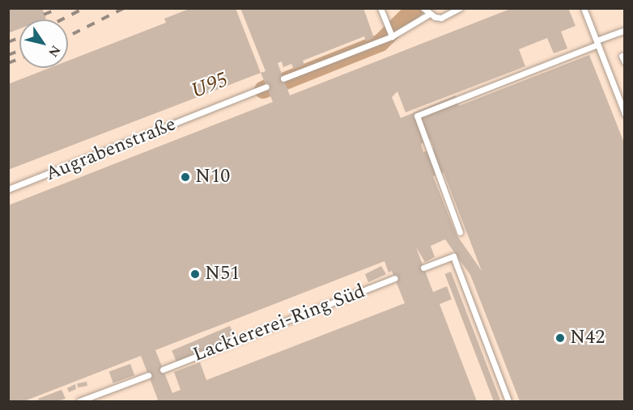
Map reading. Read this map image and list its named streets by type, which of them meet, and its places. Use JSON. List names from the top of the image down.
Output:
{
  "streets": {
    "lane": ["Augrabenstraße", "Lackiererei-Ring Süd"]
  },
  "water": ["U95"],
  "places": ["N10", "N51", "N42"],
  "north": "bottom right"
}
